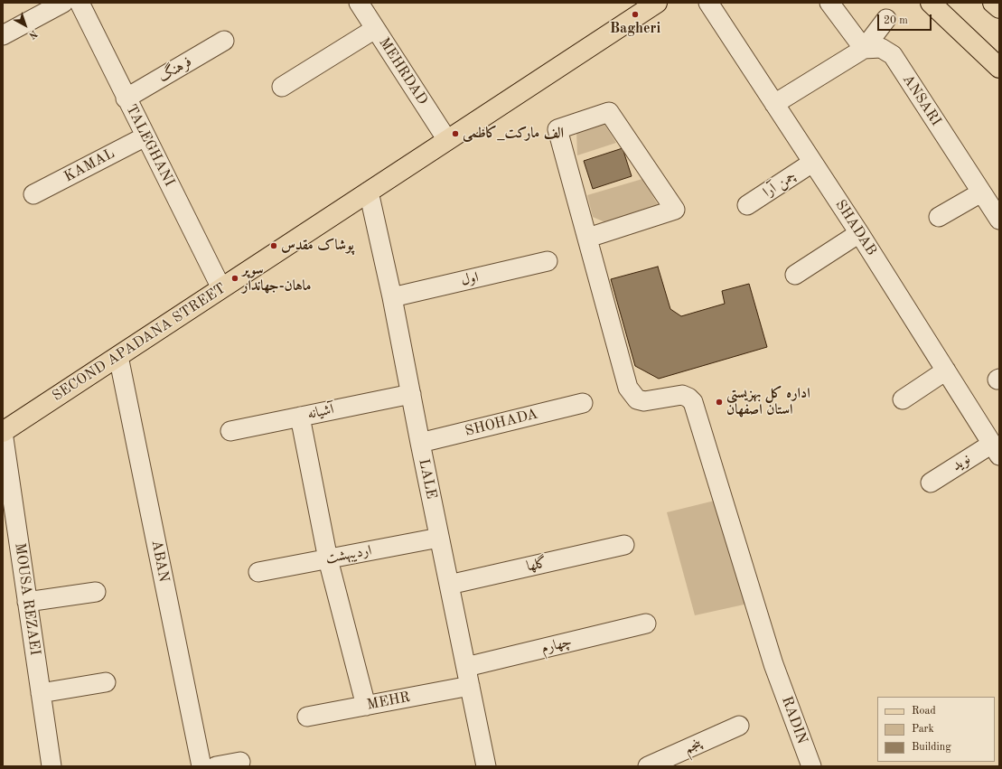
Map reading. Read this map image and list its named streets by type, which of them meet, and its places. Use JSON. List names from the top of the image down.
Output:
{
  "streets": {
    "main road": ["SECOND APADANA STREET"],
    "street": [
      "فرهنگ",
      "MEHRDAD",
      "ANSARI",
      "TALEGHANI",
      "KAMAL",
      "چمن آرا",
      "SHADAB",
      "اول",
      "آشیانه",
      "SHOHADA",
      "نوید",
      "LALE",
      "اردیبهشت",
      "ABAN",
      "گلها",
      "MOUSA REZAEI",
      "چهارم",
      "MEHR",
      "RADIN",
      "پنجم"
    ]
  },
  "crossings": [
    ["فرهنگ", "TALEGHANI"],
    ["MEHRDAD", "SECOND APADANA STREET"],
    ["TALEGHANI", "KAMAL"],
    ["TALEGHANI", "SECOND APADANA STREET"],
    ["چمن آرا", "SHADAB"],
    ["SHADAB", "نوید"],
    ["اول", "LALE"],
    ["SECOND APADANA STREET", "LALE"],
    ["SECOND APADANA STREET", "ABAN"],
    ["SECOND APADANA STREET", "MOUSA REZAEI"],
    ["آشیانه", "LALE"],
    ["SHOHADA", "LALE"],
    ["LALE", "اردیبهشت"],
    ["LALE", "گلها"],
    ["LALE", "چهارم"],
    ["LALE", "MEHR"]
  ],
  "places": [
    "Bagheri",
    "الف مارکت_کاظمی",
    "پوشاک مقدس",
    "سوپر ماهان-جهاندار",
    "اداره کل بهزیستی استان اصفهان"
  ],
  "legend": ["Road", "Park", "Building"],
  "scale_bar": "20 m",
  "north": "bottom right"
}
